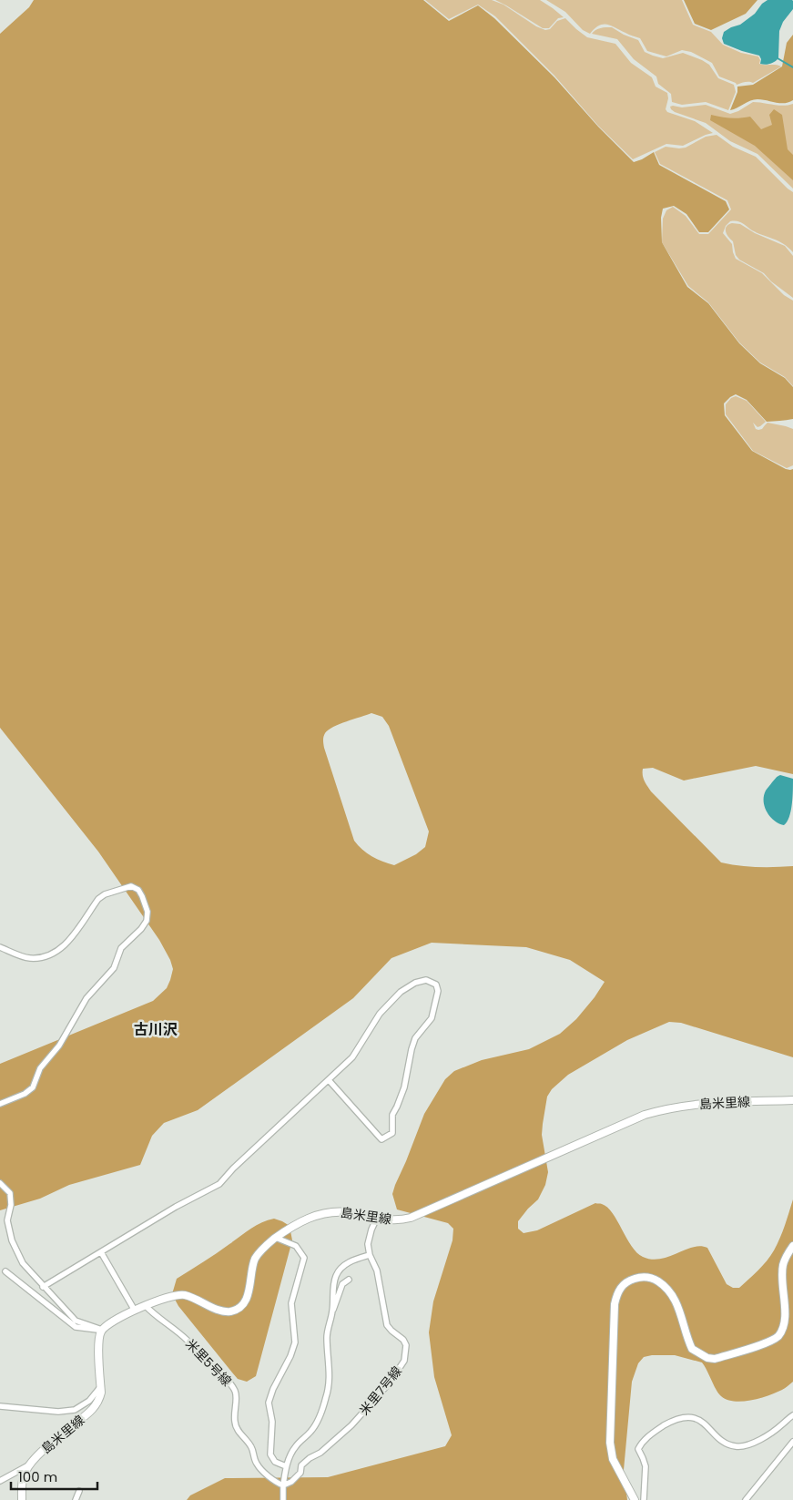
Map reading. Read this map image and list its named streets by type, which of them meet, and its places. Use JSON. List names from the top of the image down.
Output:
{
  "streets": {
    "street": ["島米里線", "米里5号線", "米里7号線"]
  },
  "crossings": [
    ["島米里線", "米里5号線"],
    ["島米里線", "米里7号線"],
    ["米里5号線", "米里7号線"]
  ],
  "districts": ["古川沢"],
  "scale_bar": "100 m"
}
